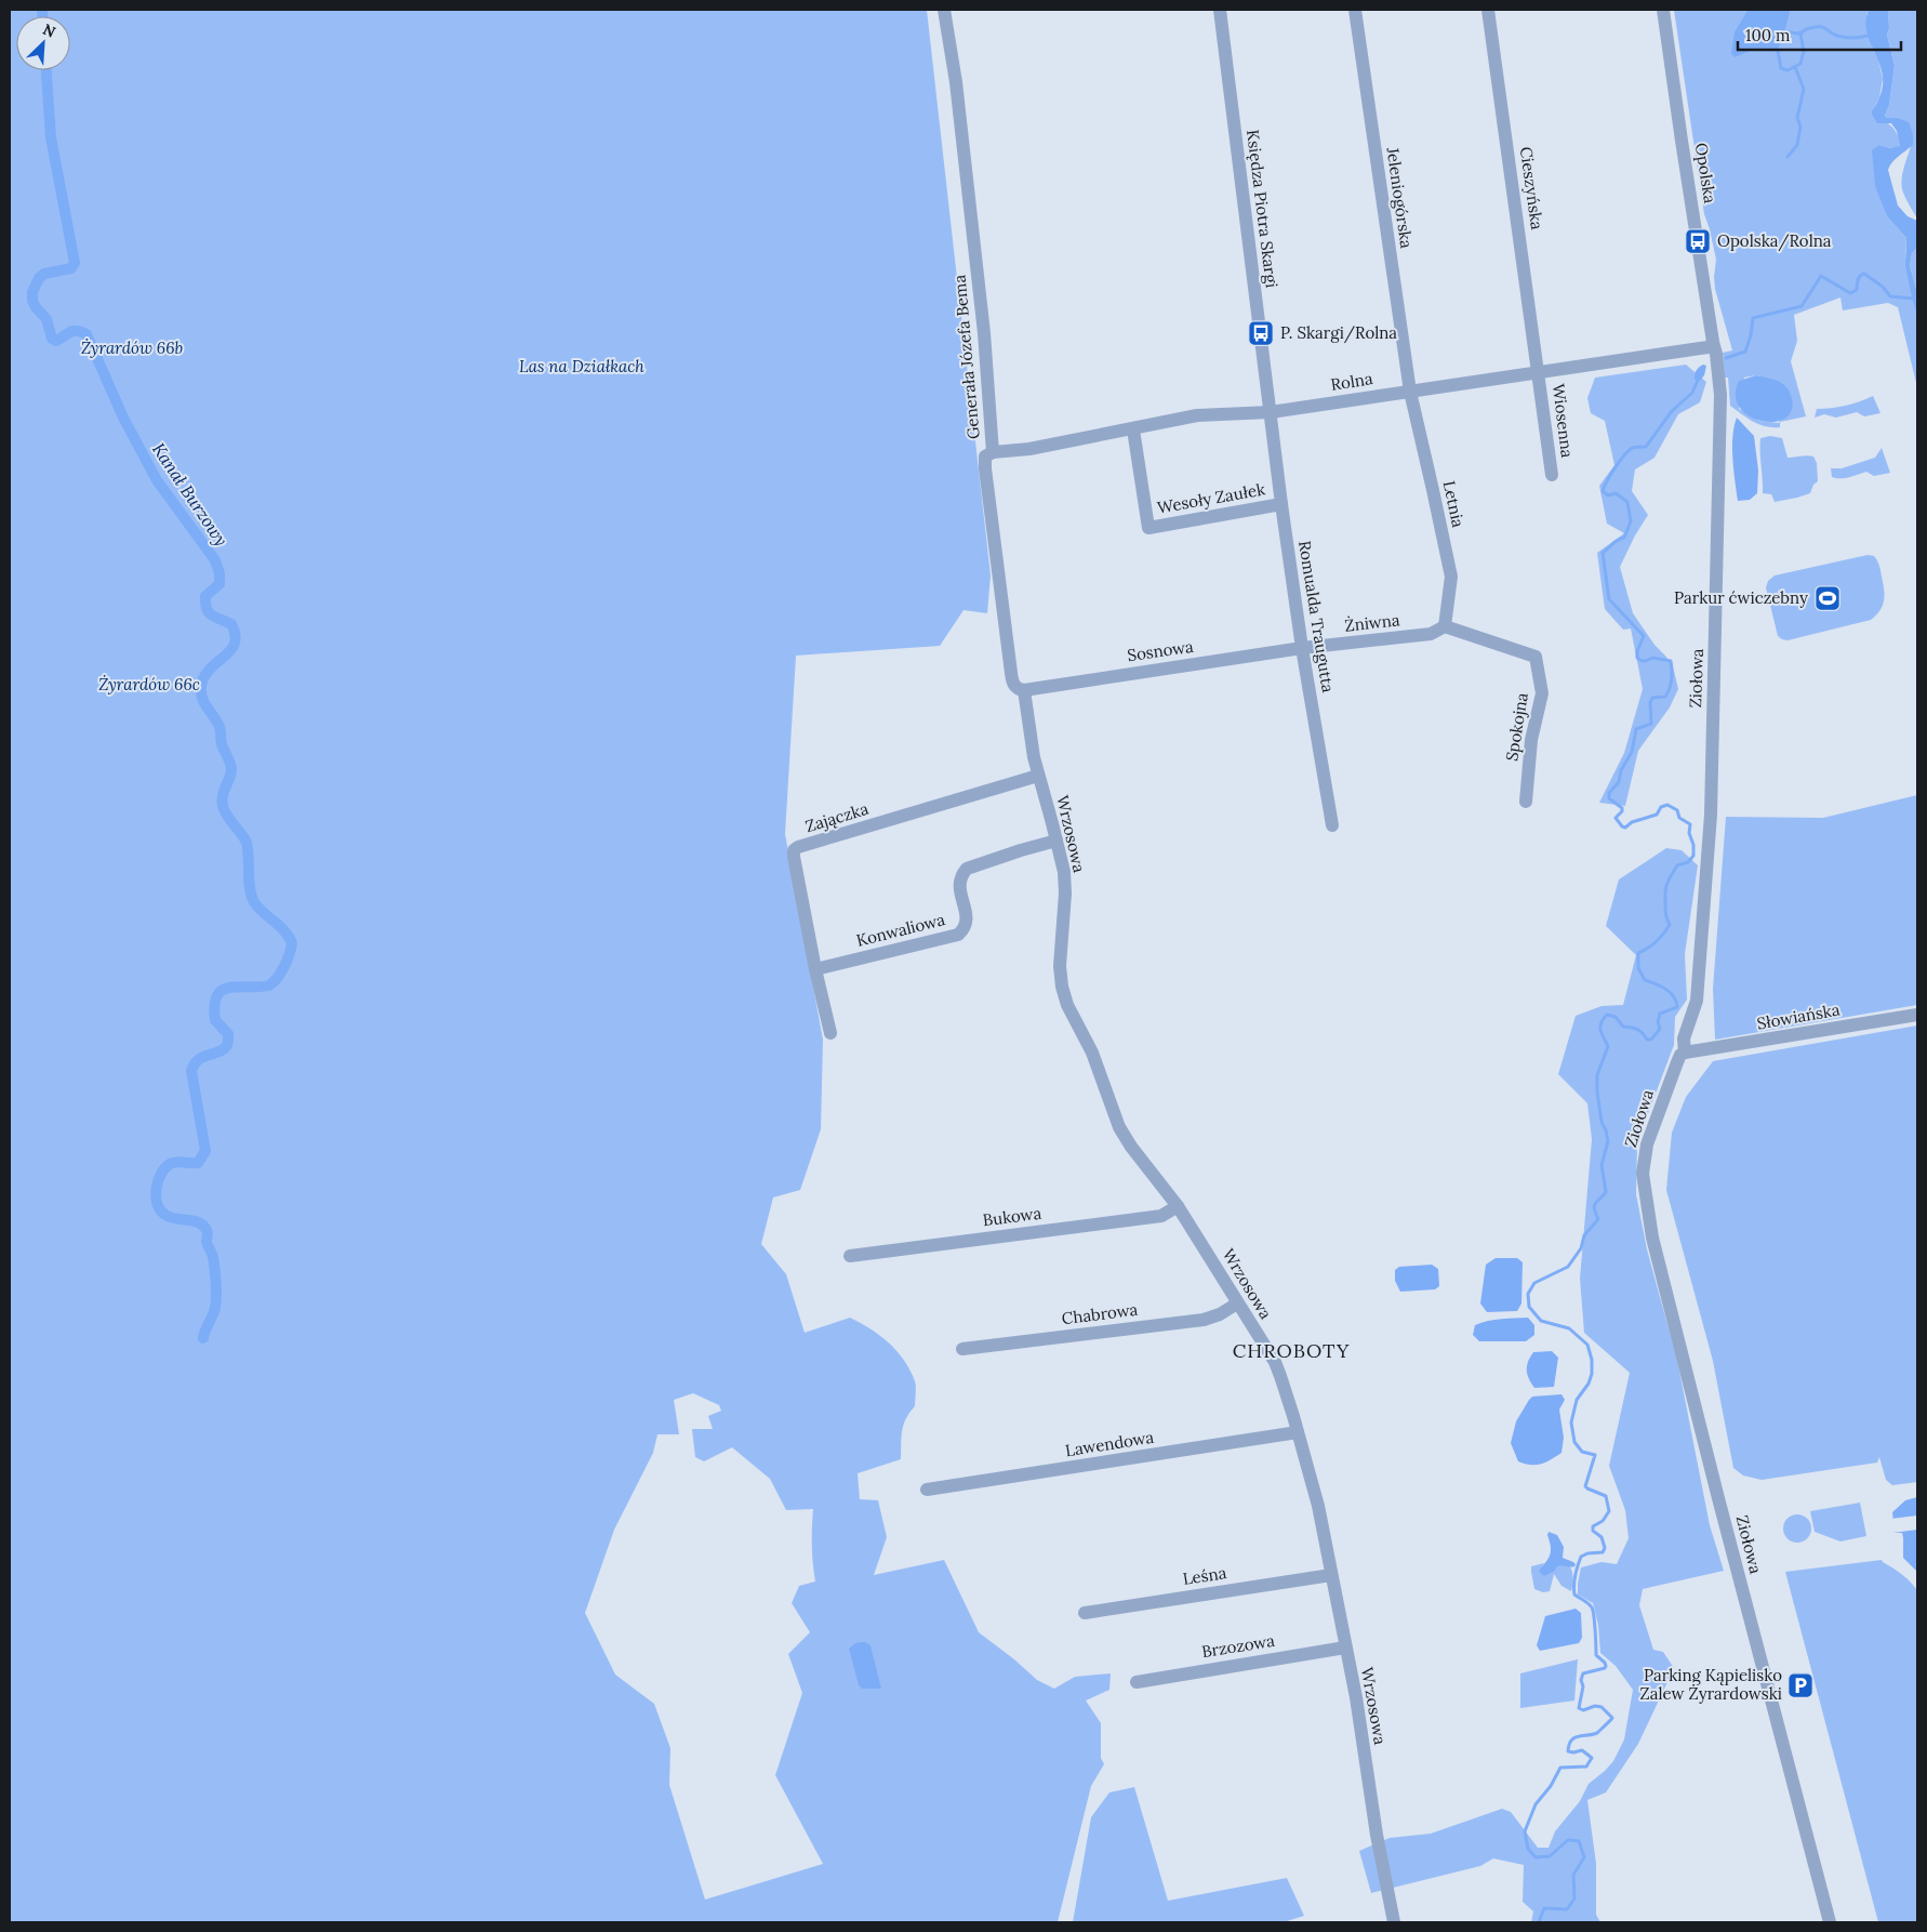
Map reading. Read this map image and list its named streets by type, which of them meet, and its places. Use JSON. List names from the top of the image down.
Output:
{
  "streets": {
    "street": [
      "Opolska",
      "Cieszyńska",
      "Jeleniogórska",
      "Księdza Piotra Skargi",
      "Generała Józefa Bema",
      "Rolna",
      "Wiosenna",
      "Wesoły Zaułek",
      "Letnia",
      "Romualda Traugutta",
      "Żniwna",
      "Sosnowa",
      "Ziołowa",
      "Spokojna",
      "Zajączka",
      "Wrzosowa",
      "Konwaliowa",
      "Słowiańska",
      "Bukowa",
      "Chabrowa",
      "Lawendowa",
      "Leśna",
      "Brzozowa"
    ]
  },
  "crossings": [
    ["Opolska", "Rolna"],
    ["Opolska", "Ziołowa"],
    ["Cieszyńska", "Rolna"],
    ["Cieszyńska", "Wiosenna"],
    ["Jeleniogórska", "Rolna"],
    ["Jeleniogórska", "Letnia"],
    ["Księdza Piotra Skargi", "Rolna"],
    ["Księdza Piotra Skargi", "Romualda Traugutta"],
    ["Generała Józefa Bema", "Rolna"],
    ["Generała Józefa Bema", "Sosnowa"],
    ["Generała Józefa Bema", "Wrzosowa"],
    ["Rolna", "Wiosenna"],
    ["Rolna", "Wesoły Zaułek"],
    ["Rolna", "Letnia"],
    ["Rolna", "Romualda Traugutta"],
    ["Rolna", "Ziołowa"],
    ["Wesoły Zaułek", "Romualda Traugutta"],
    ["Letnia", "Żniwna"],
    ["Letnia", "Spokojna"],
    ["Romualda Traugutta", "Żniwna"],
    ["Romualda Traugutta", "Sosnowa"],
    ["Żniwna", "Sosnowa"],
    ["Żniwna", "Spokojna"],
    ["Sosnowa", "Wrzosowa"],
    ["Ziołowa", "Słowiańska"],
    ["Zajączka", "Wrzosowa"],
    ["Zajączka", "Konwaliowa"],
    ["Wrzosowa", "Konwaliowa"],
    ["Wrzosowa", "Bukowa"],
    ["Wrzosowa", "Chabrowa"],
    ["Wrzosowa", "Lawendowa"],
    ["Wrzosowa", "Leśna"],
    ["Wrzosowa", "Brzozowa"]
  ],
  "districts": ["CHROBOTY"],
  "water": ["Kanał Burzowy"],
  "parks": ["Żyrardów 66b", "Las na Działkach", "Żyrardów 66c"],
  "places": {
    "bus stop": ["Opolska/Rolna", "P. Skargi/Rolna"],
    "sports": ["Parkur ćwiczebny"],
    "parking": ["Parking Kąpielisko Zalew Żyrardowski"]
  },
  "scale_bar": "100 m",
  "north": "top right"
}
